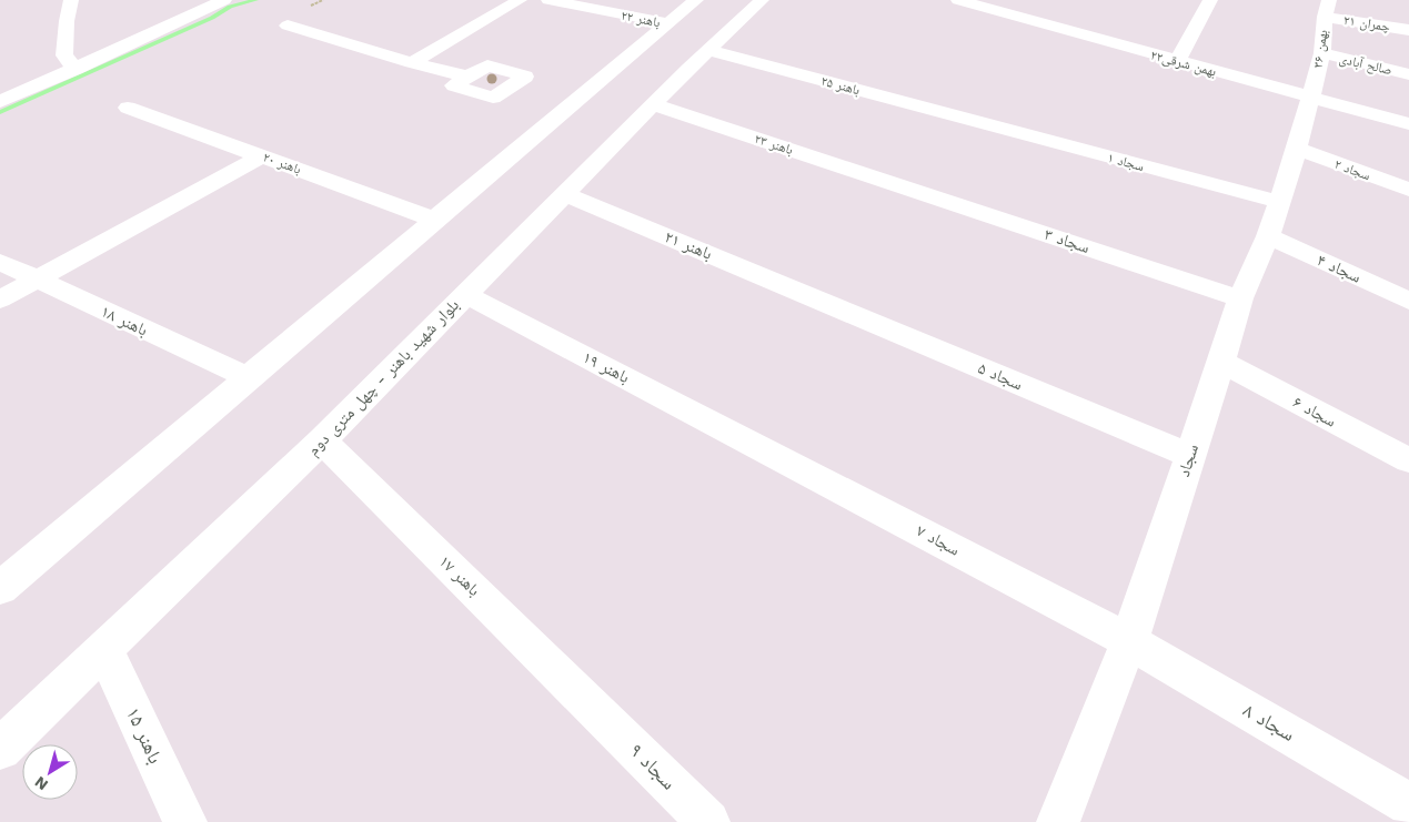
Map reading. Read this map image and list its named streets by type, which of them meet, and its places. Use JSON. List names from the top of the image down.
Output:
{
  "streets": {
    "street": [
      "باهنر ۲۲",
      "چمران ۲۱",
      "بهمن ۳۶",
      "۲۲بهمن شرقی",
      "صالح آبادی",
      "باهنر ۲۵",
      "باهنر ۲۳",
      "سجاد ۱",
      "باهنر ۲۰",
      "سجاد ۲",
      "سجاد ۳",
      "باهنر ۲۱",
      "سجاد ۴",
      "باهنر ۱۸",
      "باهنر ۱۹",
      "سجاد ۵",
      "بلوار شهید باهنر - چهل متری دوم",
      "سجاد ۶",
      "سجاد",
      "سجاد ۷",
      "باهنر ۱۷",
      "سجاد ۸",
      "باهنر ۱۵",
      "سجاد ۹"
    ]
  },
  "crossings": [
    ["چمران ۲۱", "بهمن ۳۶"],
    ["بهمن ۳۶", "۲۲بهمن شرقی"],
    ["بهمن ۳۶", "صالح آبادی"],
    ["بهمن ۳۶", "سجاد"],
    ["۲۲بهمن شرقی", "سجاد"],
    ["باهنر ۲۵", "سجاد ۱"],
    ["باهنر ۲۵", "بلوار شهید باهنر - چهل متری دوم"],
    ["باهنر ۲۳", "سجاد ۳"],
    ["باهنر ۲۳", "بلوار شهید باهنر - چهل متری دوم"],
    ["سجاد ۱", "سجاد"],
    ["سجاد ۲", "سجاد"],
    ["سجاد ۳", "سجاد"],
    ["باهنر ۲۱", "سجاد ۵"],
    ["باهنر ۲۱", "بلوار شهید باهنر - چهل متری دوم"],
    ["سجاد ۴", "سجاد"],
    ["باهنر ۱۹", "بلوار شهید باهنر - چهل متری دوم"],
    ["باهنر ۱۹", "سجاد ۷"],
    ["سجاد ۵", "سجاد"],
    ["بلوار شهید باهنر - چهل متری دوم", "باهنر ۱۷"],
    ["بلوار شهید باهنر - چهل متری دوم", "باهنر ۱۵"],
    ["سجاد ۶", "سجاد"],
    ["سجاد", "سجاد ۷"],
    ["سجاد", "سجاد ۸"],
    ["سجاد ۷", "سجاد ۸"],
    ["باهنر ۱۷", "سجاد ۹"]
  ],
  "north": "bottom left"
}
